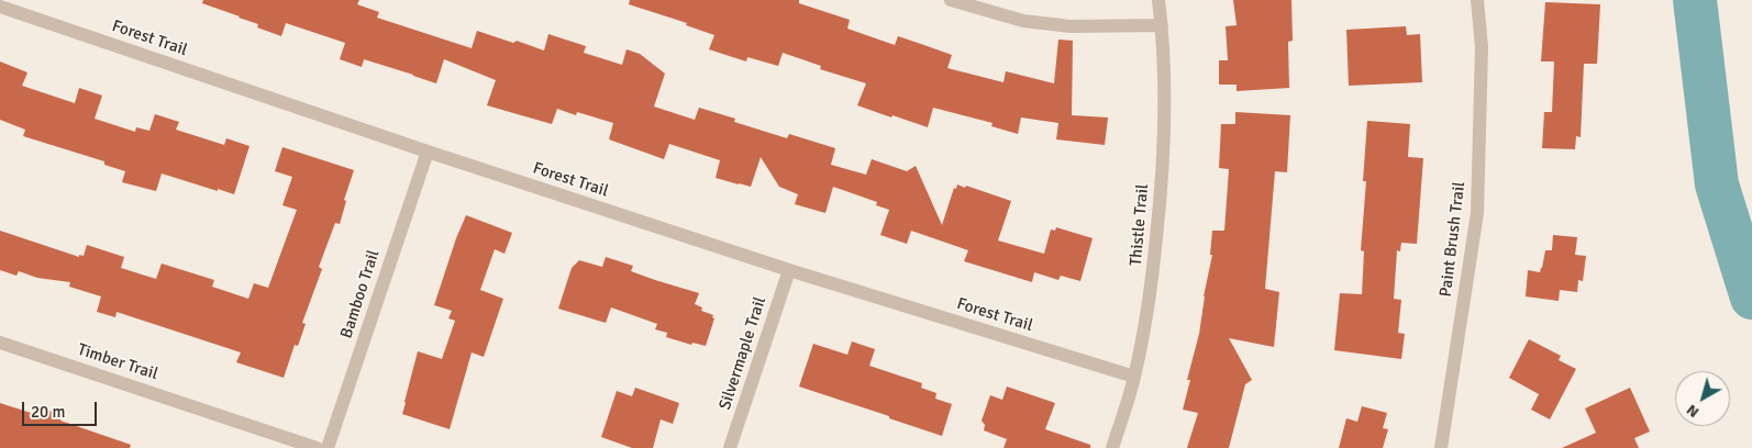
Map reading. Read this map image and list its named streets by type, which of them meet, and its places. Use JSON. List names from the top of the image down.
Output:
{
  "streets": {
    "street": [
      "Forest Trail",
      "Thistle Trail",
      "Paint Brush Trail",
      "Bamboo Trail",
      "Silvermaple Trail",
      "Timber Trail"
    ]
  },
  "crossings": [
    ["Forest Trail", "Thistle Trail"],
    ["Forest Trail", "Bamboo Trail"],
    ["Forest Trail", "Silvermaple Trail"]
  ],
  "scale_bar": "20 m",
  "north": "bottom left"
}
